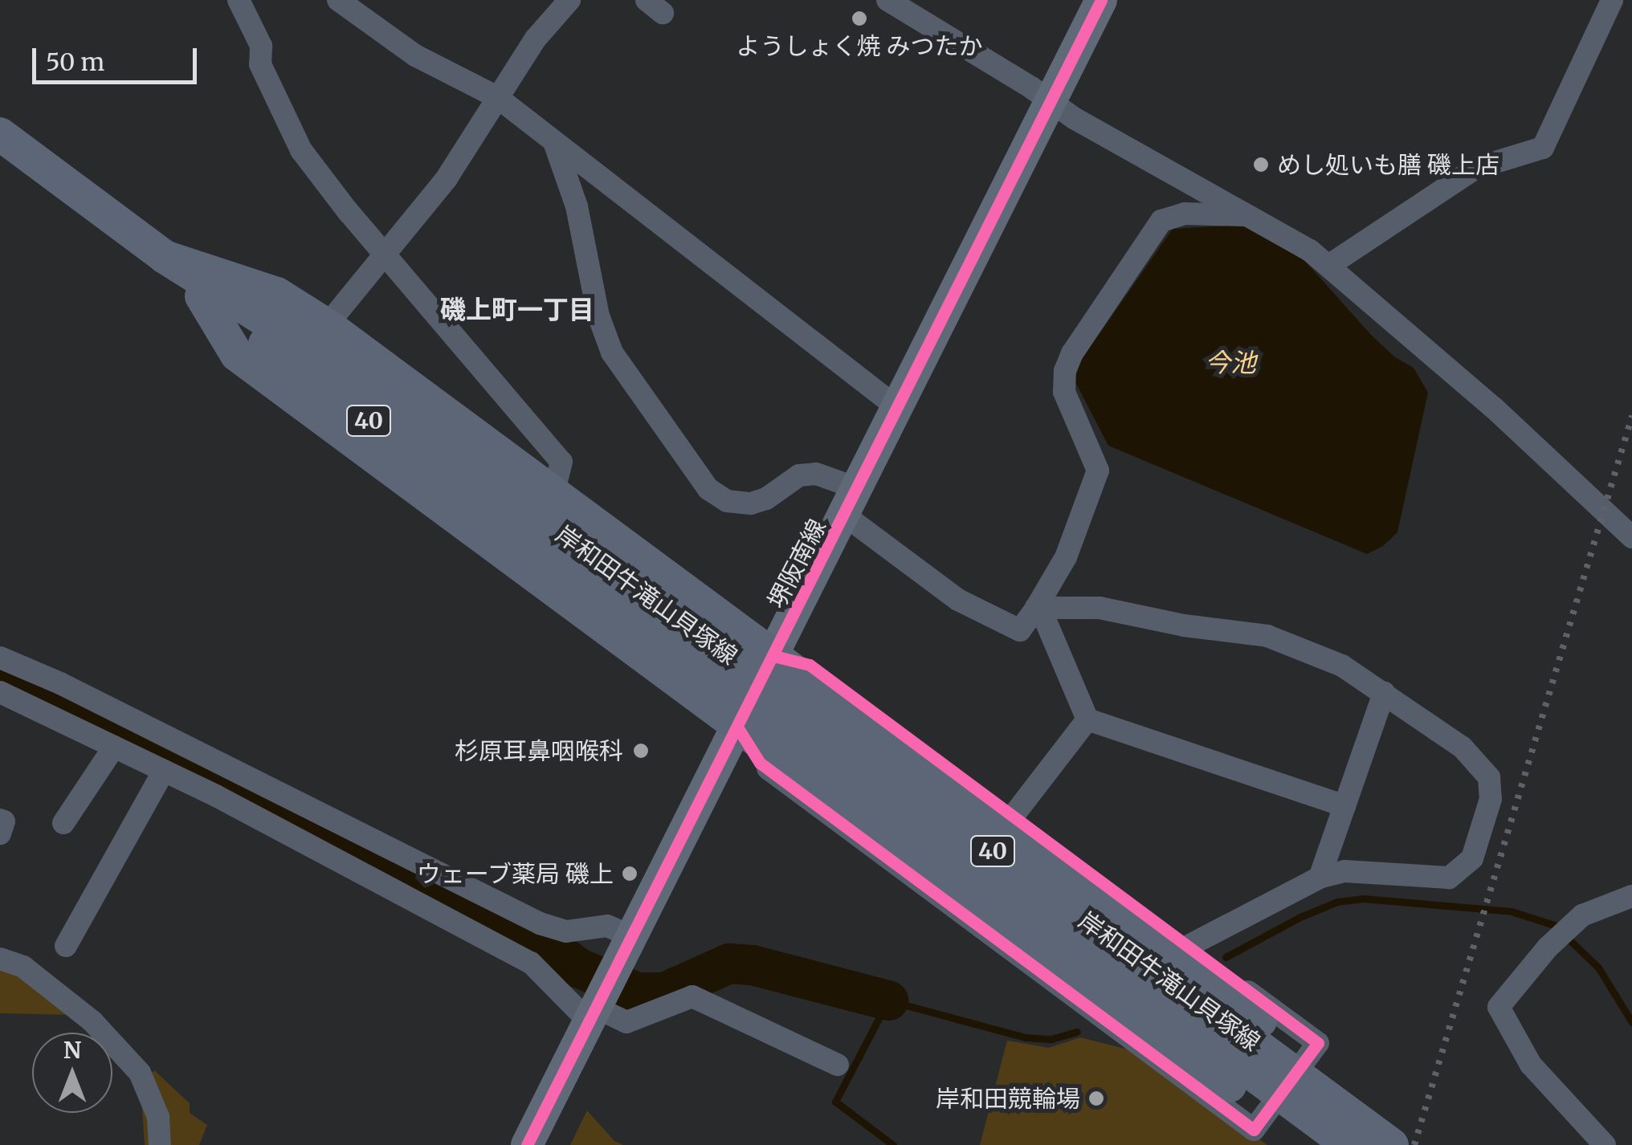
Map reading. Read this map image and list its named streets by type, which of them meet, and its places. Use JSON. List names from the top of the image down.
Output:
{
  "streets": {
    "main road": ["40", "堺阪南線", "岸和田牛滝山貝塚線"]
  },
  "districts": ["磯上町一丁目"],
  "water": ["今池"],
  "places": [
    "ようしょく焼 みつたか",
    "めし処いも膳 磯上店",
    "杉原耳鼻咽喉科",
    "ウェーブ薬局 磯上",
    "岸和田競輪場"
  ],
  "scale_bar": "50 m",
  "north": "top"
}
